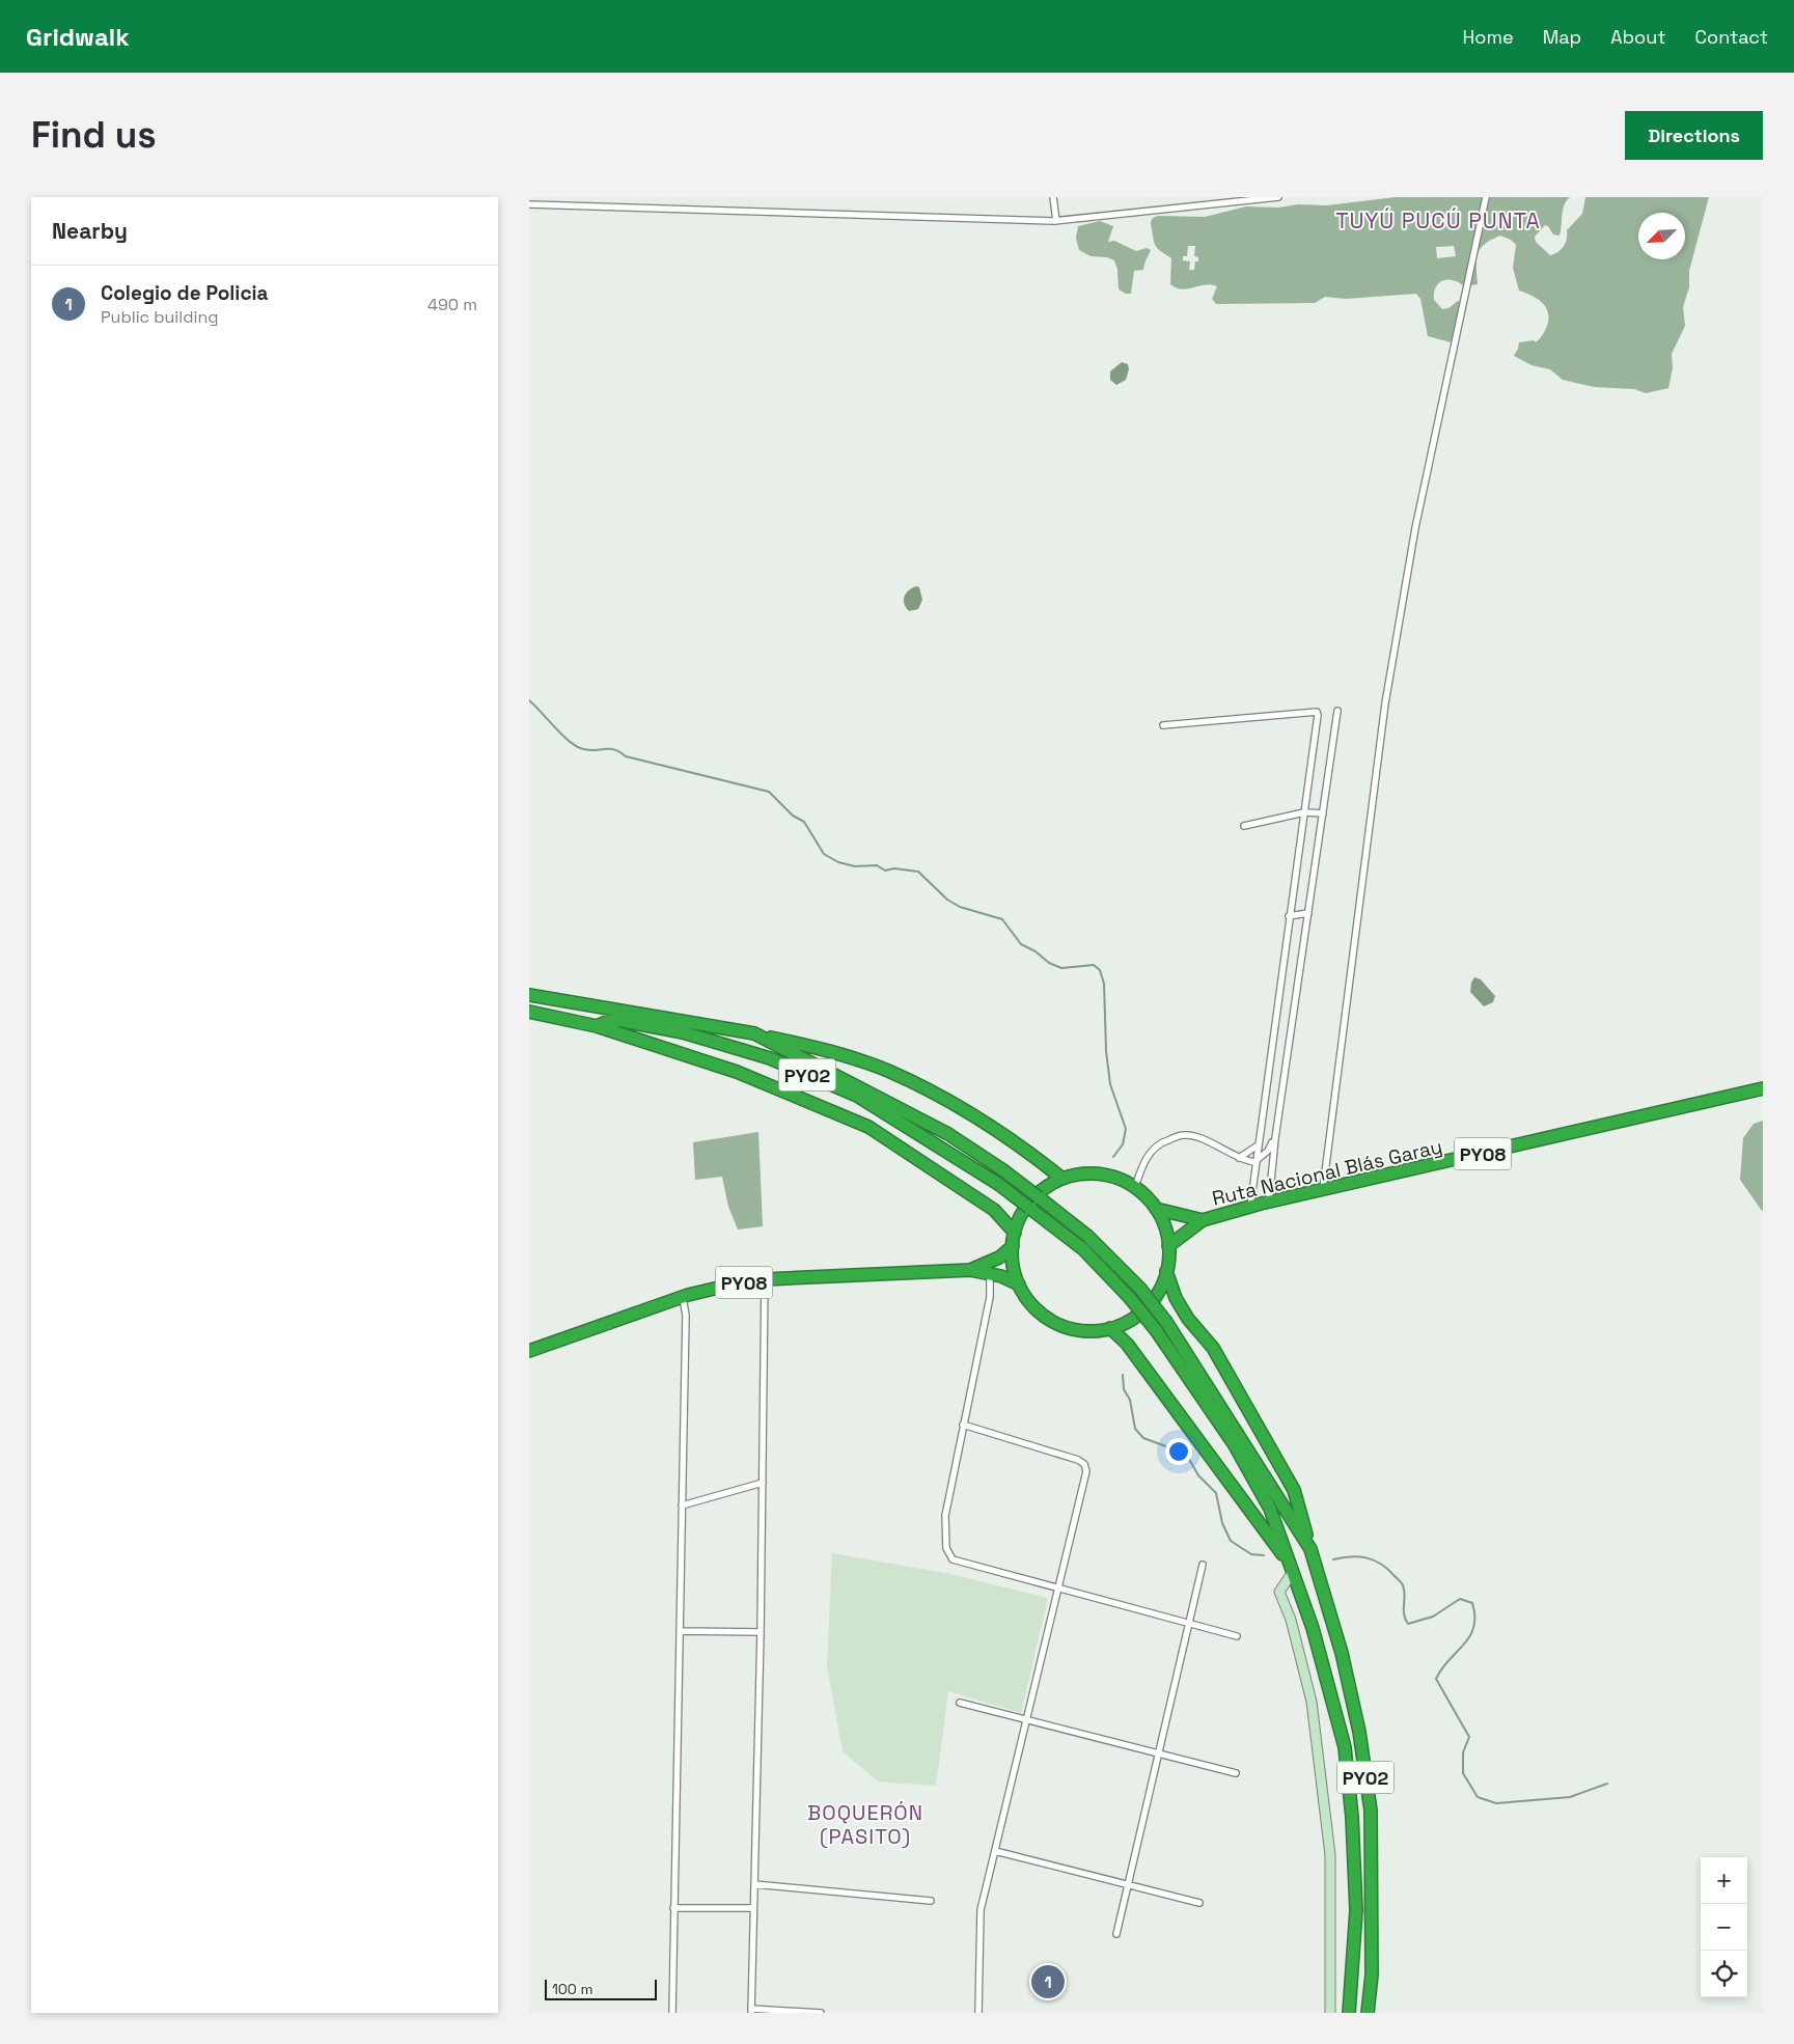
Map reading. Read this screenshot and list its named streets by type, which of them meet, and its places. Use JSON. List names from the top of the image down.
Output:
{
  "streets": {
    "highway": ["PY02", "PY08", "Ruta Nacional Blás Garay"]
  },
  "districts": ["TUYÚ PUCÚ PUNTA", "BOQUERÓN (PASITO)"],
  "scale_bar": "100 m",
  "north": "bottom left",
  "page": {
    "header": "Gridwalk",
    "nav": [
      "Home",
      "Map",
      "About",
      "Contact"
    ],
    "buttons": "Directions",
    "title": "Find us",
    "heading": "Nearby",
    "list": [
      {
        "mark": "1",
        "name": "Colegio de Policia",
        "note": "Public building",
        "value": "490 m"
      }
    ],
    "map_buttons": ["+", "−"],
    "pins": "1",
    "scale": "100 m"
  }
}
